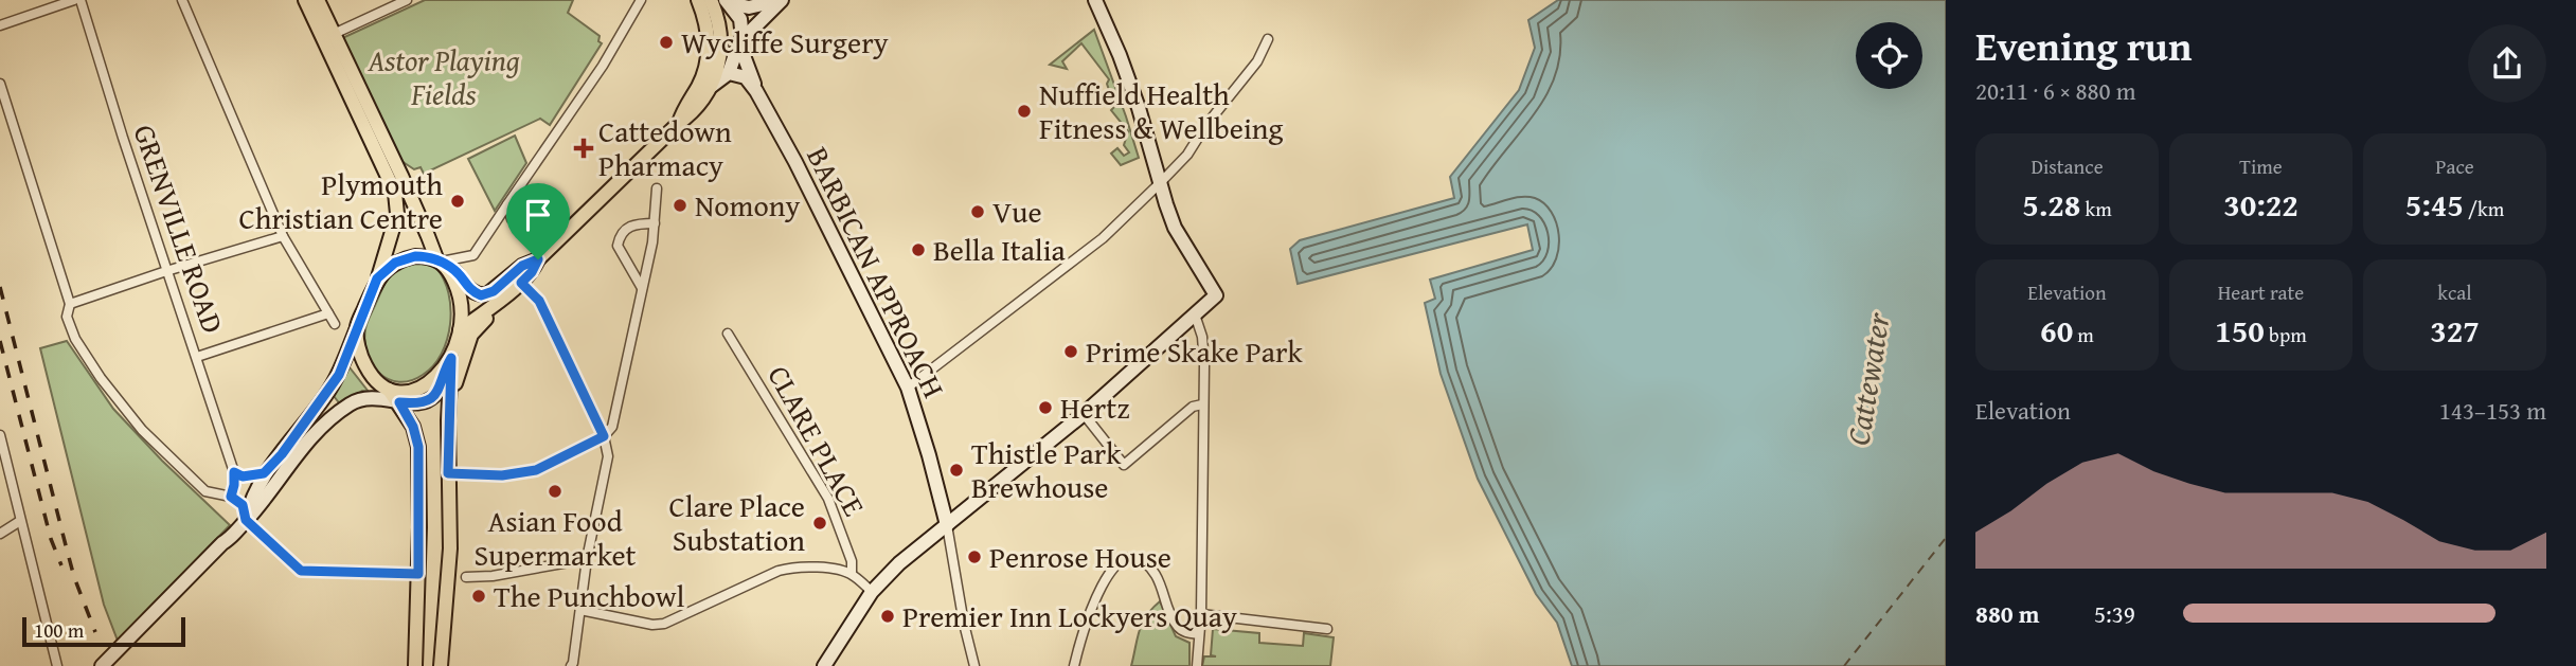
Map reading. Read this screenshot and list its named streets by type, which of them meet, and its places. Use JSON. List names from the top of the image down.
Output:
{
  "streets": {
    "street": ["GRENVILLE ROAD", "BARBICAN APPROACH", "CLARE PLACE"]
  },
  "water": ["Cattewater"],
  "parks": ["Astor Playing Fields"],
  "places": {
    "other": [
      "Wycliffe Surgery",
      "Nuffield Health Fitness & Wellbeing",
      "Plymouth Christian Centre",
      "Nomony",
      "Vue",
      "Bella Italia",
      "Prime Skake Park",
      "Hertz",
      "Thistle Park Brewhouse",
      "Asian Food Supermarket",
      "Clare Place Substation",
      "Penrose House",
      "The Punchbowl",
      "Premier Inn Lockyers Quay"
    ],
    "health": ["Cattedown Pharmacy"]
  },
  "scale_bar": "100 m",
  "page": {
    "heading": ["Evening run", "20:11 · 6 × 880 m"],
    "stats": [
      ["Distance", "5.28 km"],
      ["Time", "30:22"],
      ["Pace", "5:45 /km"],
      ["Elevation", "60 m"],
      ["Heart rate", "150 bpm"],
      ["kcal", "327"]
    ],
    "chart": ["Elevation", "143–153 m"],
    "list": [
      {
        "name": "880 m",
        "note": "5:39"
      }
    ],
    "scale": "100 m"
  }
}
